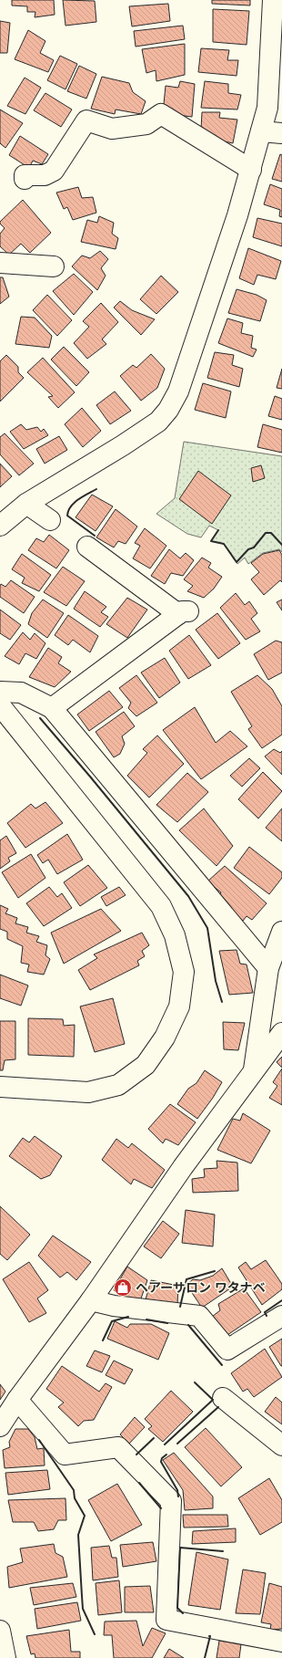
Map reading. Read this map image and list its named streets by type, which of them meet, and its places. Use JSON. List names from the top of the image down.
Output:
{
  "places": {
    "shop": ["ヘアーサロン ワタナベ"]
  }
}
